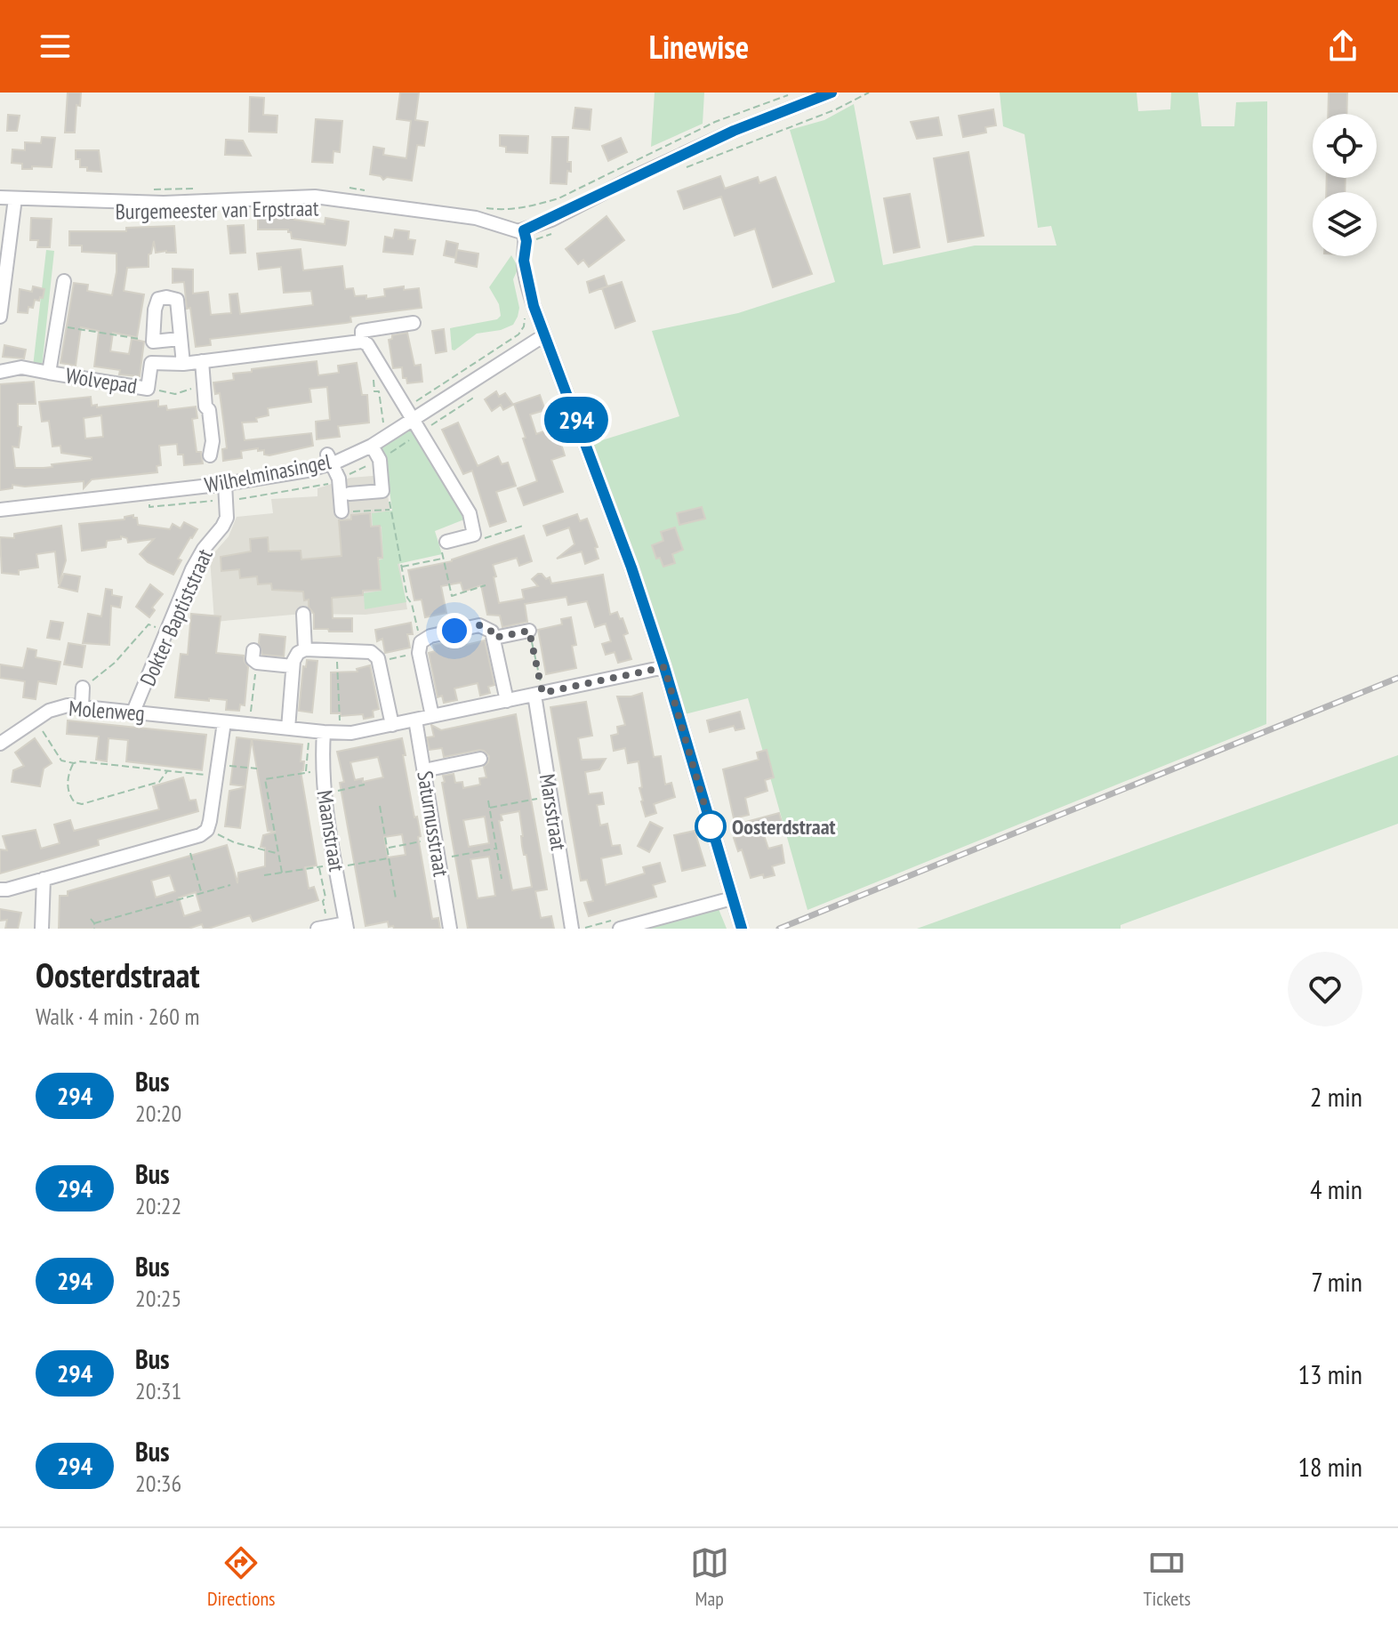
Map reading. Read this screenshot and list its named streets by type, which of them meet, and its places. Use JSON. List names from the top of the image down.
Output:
{
  "streets": {
    "street": [
      "Burgemeester van Erpstraat",
      "Wolvepad",
      "Wilhelminasingel",
      "Dokter Baptiststraat",
      "Molenweg",
      "Marsstraat",
      "Saturnusstraat",
      "Maanstraat"
    ]
  },
  "crossings": [
    ["Wilhelminasingel", "Dokter Baptiststraat"],
    ["Dokter Baptiststraat", "Molenweg"],
    ["Molenweg", "Marsstraat"],
    ["Molenweg", "Saturnusstraat"],
    ["Molenweg", "Maanstraat"]
  ],
  "places": ["Oosterdstraat"],
  "lines": ["bus line 294"],
  "page": {
    "header": "Linewise",
    "on_map": "294",
    "heading": ["Oosterdstraat", "Walk · 4 min · 260 m"],
    "list": [
      {
        "mark": "294",
        "name": "Bus",
        "note": "20:20",
        "value": "2 min"
      },
      {
        "mark": "294",
        "name": "Bus",
        "note": "20:22",
        "value": "4 min"
      },
      {
        "mark": "294",
        "name": "Bus",
        "note": "20:25",
        "value": "7 min"
      },
      {
        "mark": "294",
        "name": "Bus",
        "note": "20:31",
        "value": "13 min"
      },
      {
        "mark": "294",
        "name": "Bus",
        "note": "20:36",
        "value": "18 min"
      }
    ],
    "tabs": ["Directions", "Map", "Tickets"]
  }
}
